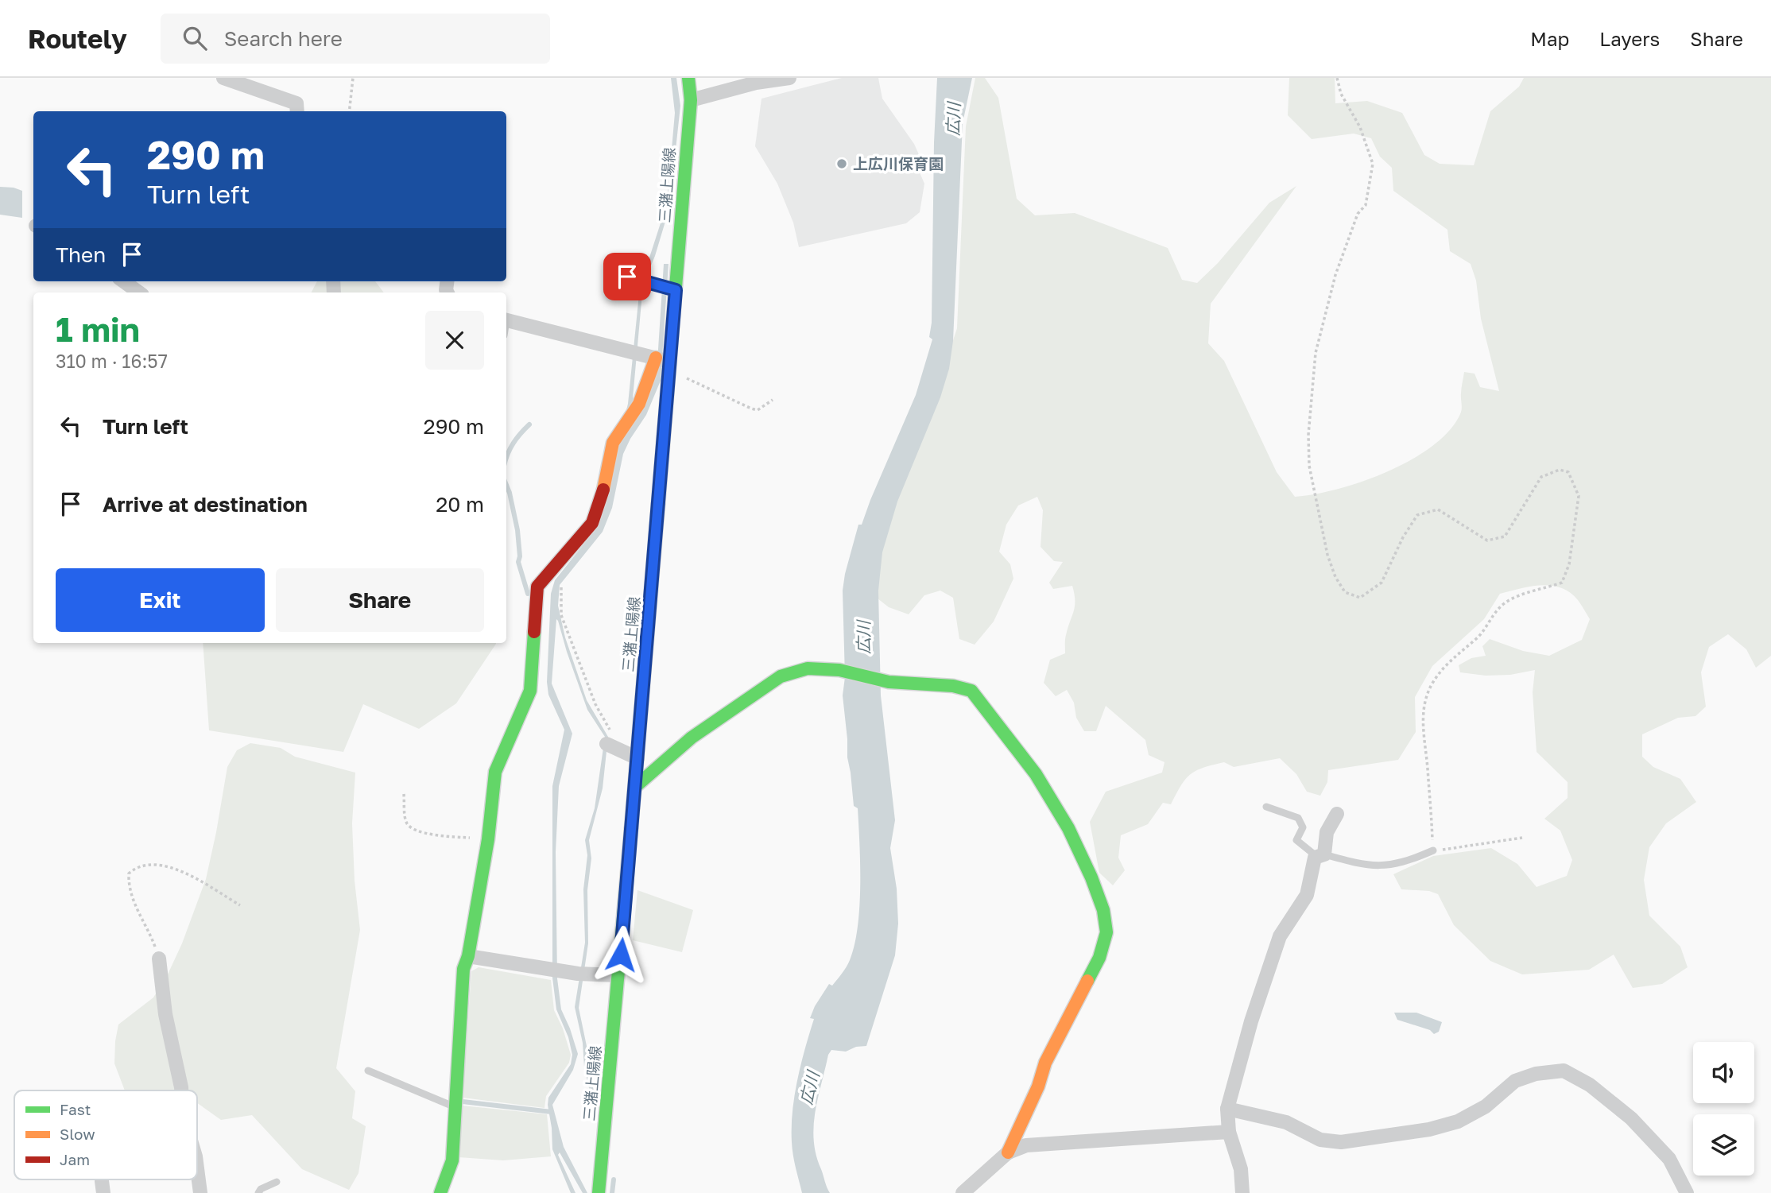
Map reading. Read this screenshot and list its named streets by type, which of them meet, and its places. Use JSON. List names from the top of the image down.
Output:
{
  "streets": {
    "street": ["三潴上陽線"]
  },
  "water": ["広川"],
  "places": ["上広川保育園"],
  "legend": ["Fast", "Slow", "Jam"],
  "page": {
    "header": "Routely",
    "search": "Search here",
    "nav": ["Map", "Layers", "Share"],
    "turn": ["290 m", "Turn left"],
    "then": "Then",
    "heading": ["1 min", "310 m · 16:57"],
    "list": [
      {
        "name": "Turn left",
        "value": "290 m"
      },
      {
        "name": "Arrive at destination",
        "value": "20 m"
      }
    ],
    "buttons": ["Exit", "Share"]
  }
}
